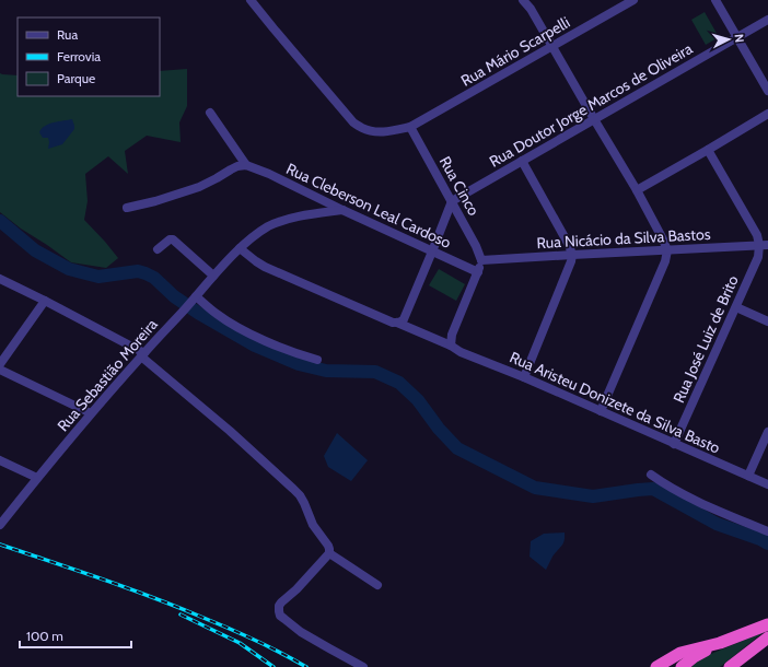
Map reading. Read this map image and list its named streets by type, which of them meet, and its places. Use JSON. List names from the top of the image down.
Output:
{
  "streets": {
    "street": [
      "Rua Mário Scarpelli",
      "Rua Doutor Jorge Marcos de Oliveira",
      "Rua Cinco",
      "Rua Cleberson Leal Cardoso",
      "Rua Nicácio da Silva Bastos",
      "Rua José Luiz de Brito",
      "Rua Sebastião Moreira",
      "Rua Aristeu Donizete da Silva Basto"
    ]
  },
  "crossings": [
    ["Rua Mário Scarpelli", "Rua Cinco"],
    ["Rua Doutor Jorge Marcos de Oliveira", "Rua Cinco"],
    ["Rua Cinco", "Rua Nicácio da Silva Bastos"],
    ["Rua Cleberson Leal Cardoso", "Rua Sebastião Moreira"],
    ["Rua Nicácio da Silva Bastos", "Rua José Luiz de Brito"],
    ["Rua José Luiz de Brito", "Rua Aristeu Donizete da Silva Basto"],
    ["Rua Sebastião Moreira", "Rua Aristeu Donizete da Silva Basto"]
  ],
  "legend": ["Rua", "Ferrovia", "Parque"],
  "scale_bar": "100 m",
  "north": "right"
}
